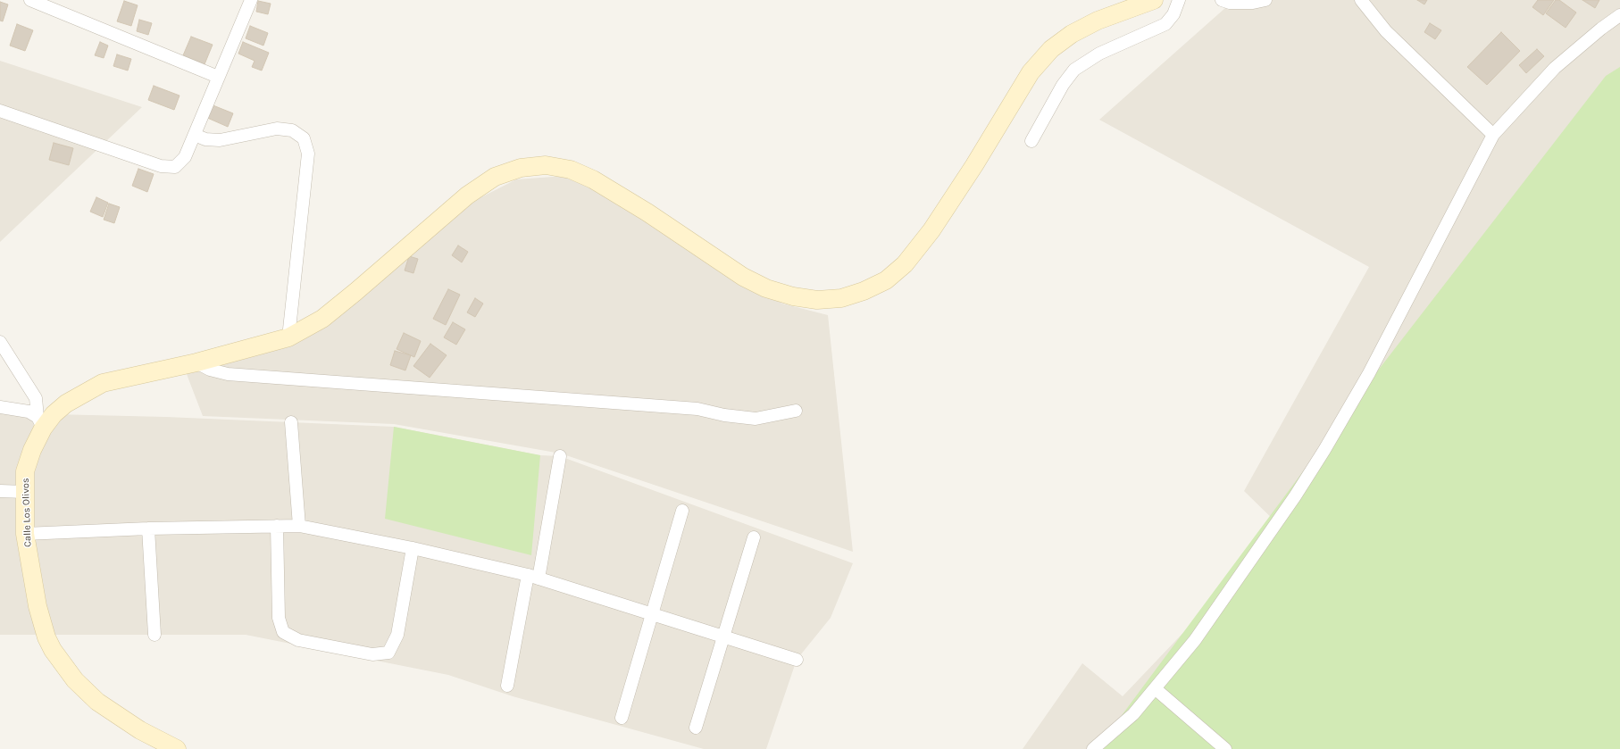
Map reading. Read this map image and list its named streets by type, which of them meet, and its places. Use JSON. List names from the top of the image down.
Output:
{
  "streets": {
    "street": ["Calle Los Olivos"]
  }
}
